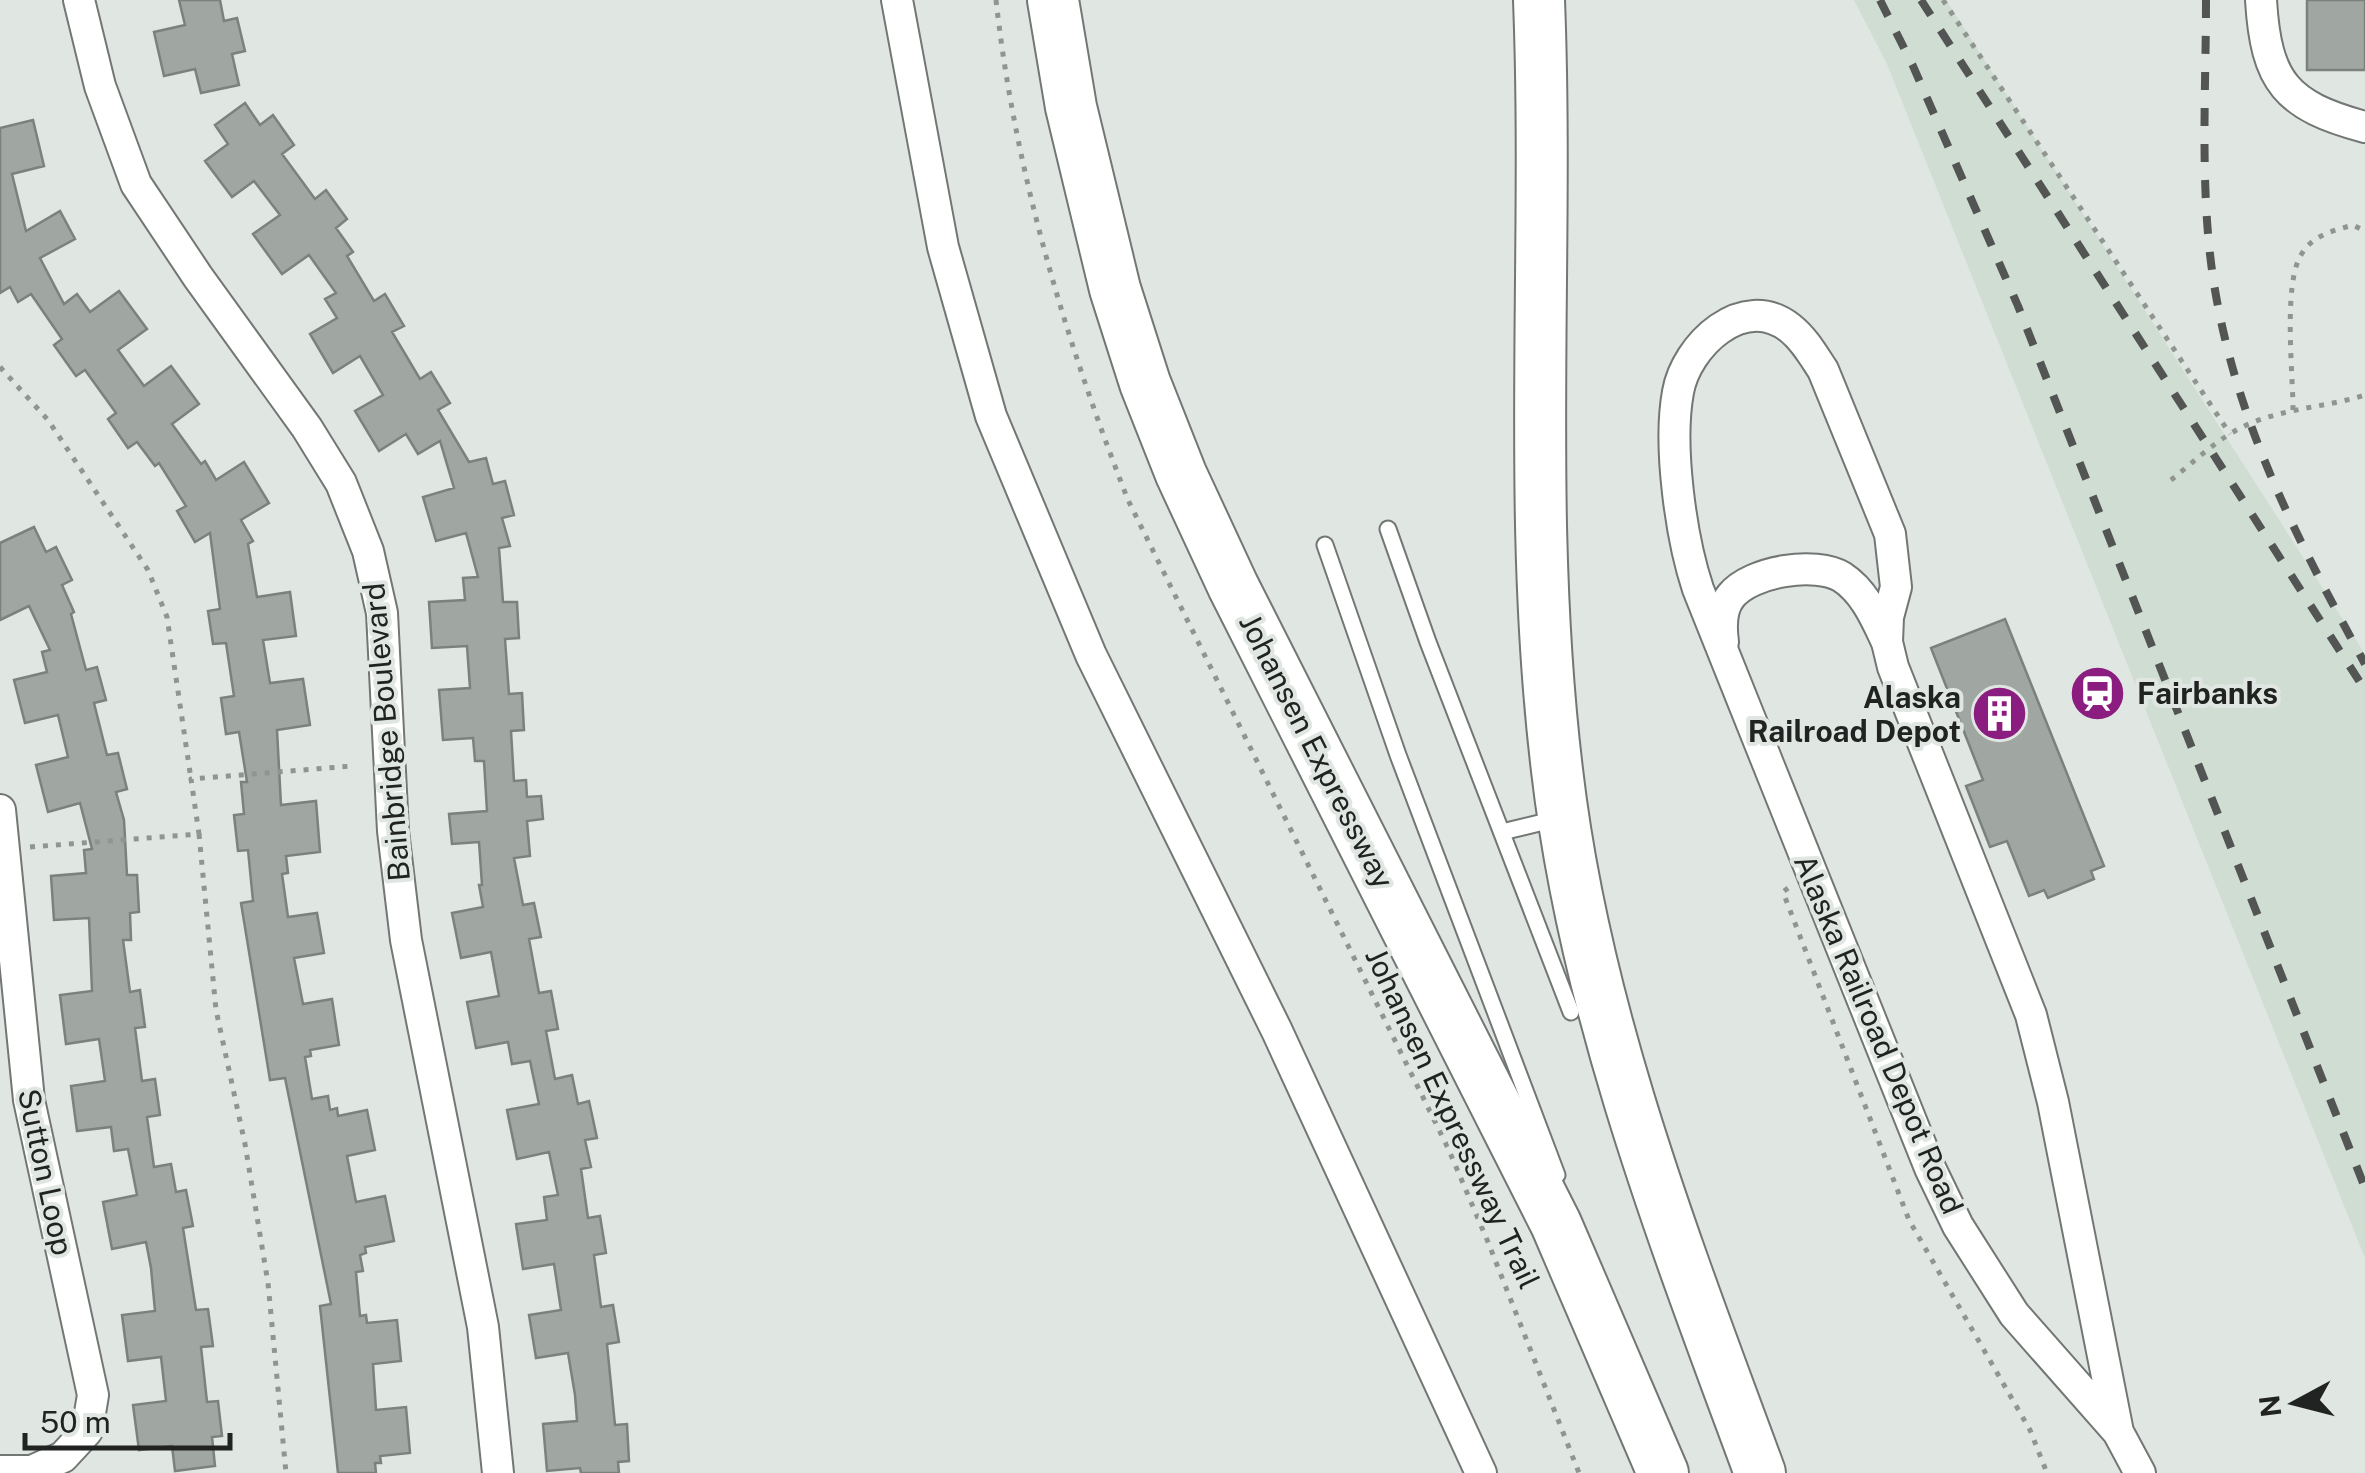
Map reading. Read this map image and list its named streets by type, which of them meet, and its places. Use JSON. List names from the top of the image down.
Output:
{
  "streets": {
    "highway": ["Johansen Expressway"],
    "street": ["Bainbridge Boulevard", "Alaska Railroad Depot Road", "Sutton Loop"],
    "path": ["Johansen Expressway Trail"]
  },
  "places": {
    "station": ["Fairbanks"],
    "building": ["Alaska Railroad Depot"]
  },
  "scale_bar": "50 m",
  "north": "left"
}
